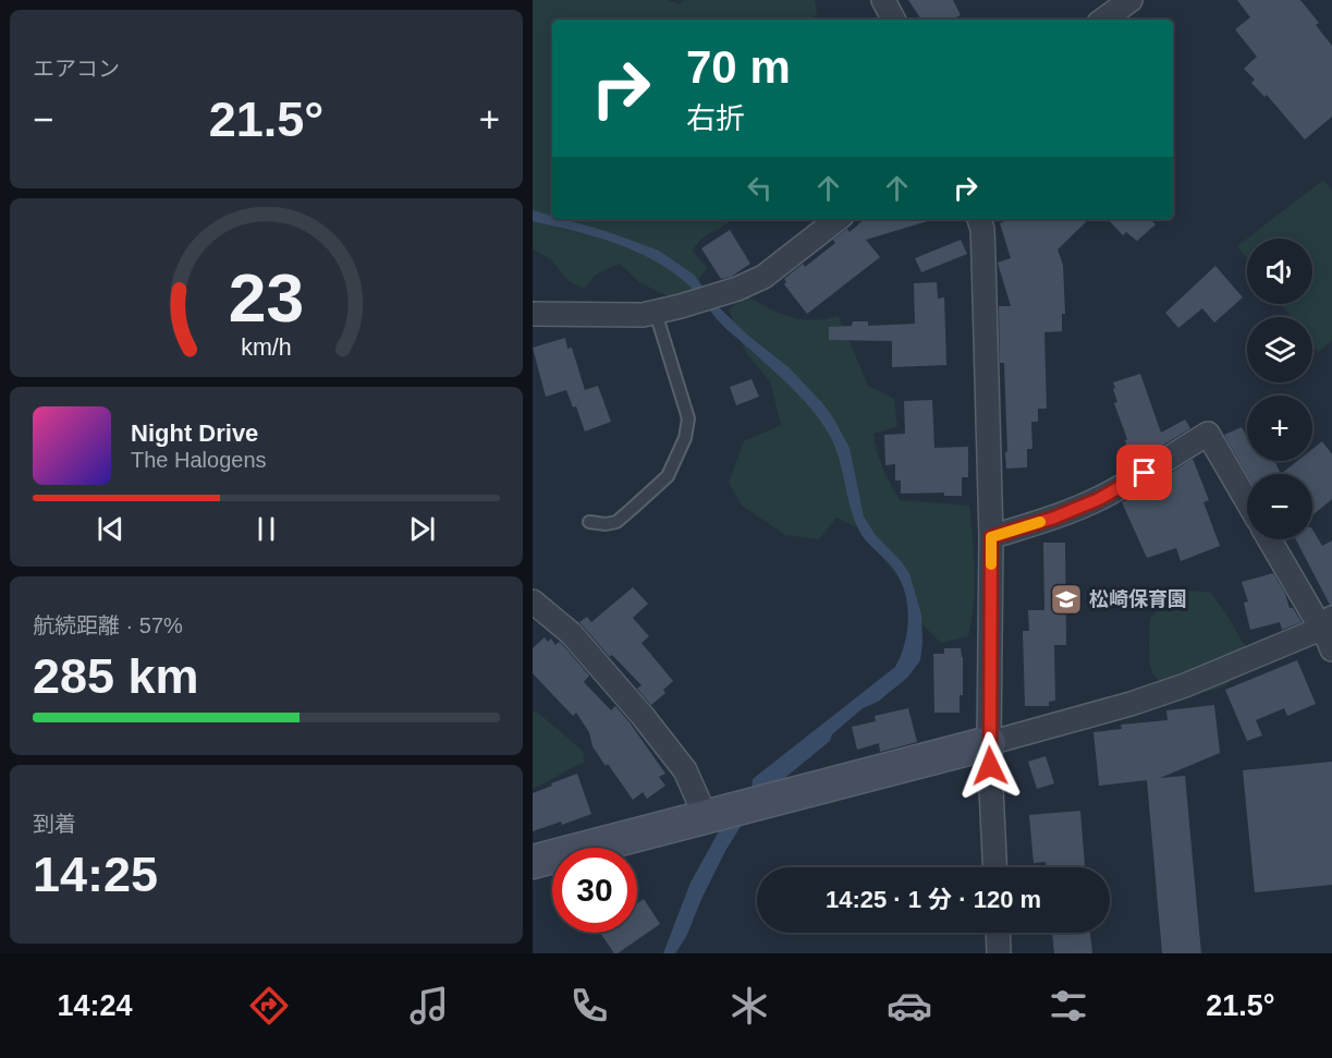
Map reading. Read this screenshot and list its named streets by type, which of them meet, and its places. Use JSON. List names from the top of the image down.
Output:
{
  "places": {
    "school or university": ["松崎保育園"]
  },
  "page": {
    "tile": [
      "エアコン",
      ["航続距離 · 57%", "285 km"],
      ["到着", "14:25"]
    ],
    "turn": ["70 m", "右折"],
    "heat": ["−", "21.5°", "+"],
    "map_buttons": ["+", "−"],
    "song": ["Night Drive", "The Halogens"],
    "limit": "30",
    "trip": "14:25 · 1 分 · 120 m",
    "tabs": ["14:24", "21.5°"],
    "gauge": ["23", "km/h"]
  }
}
